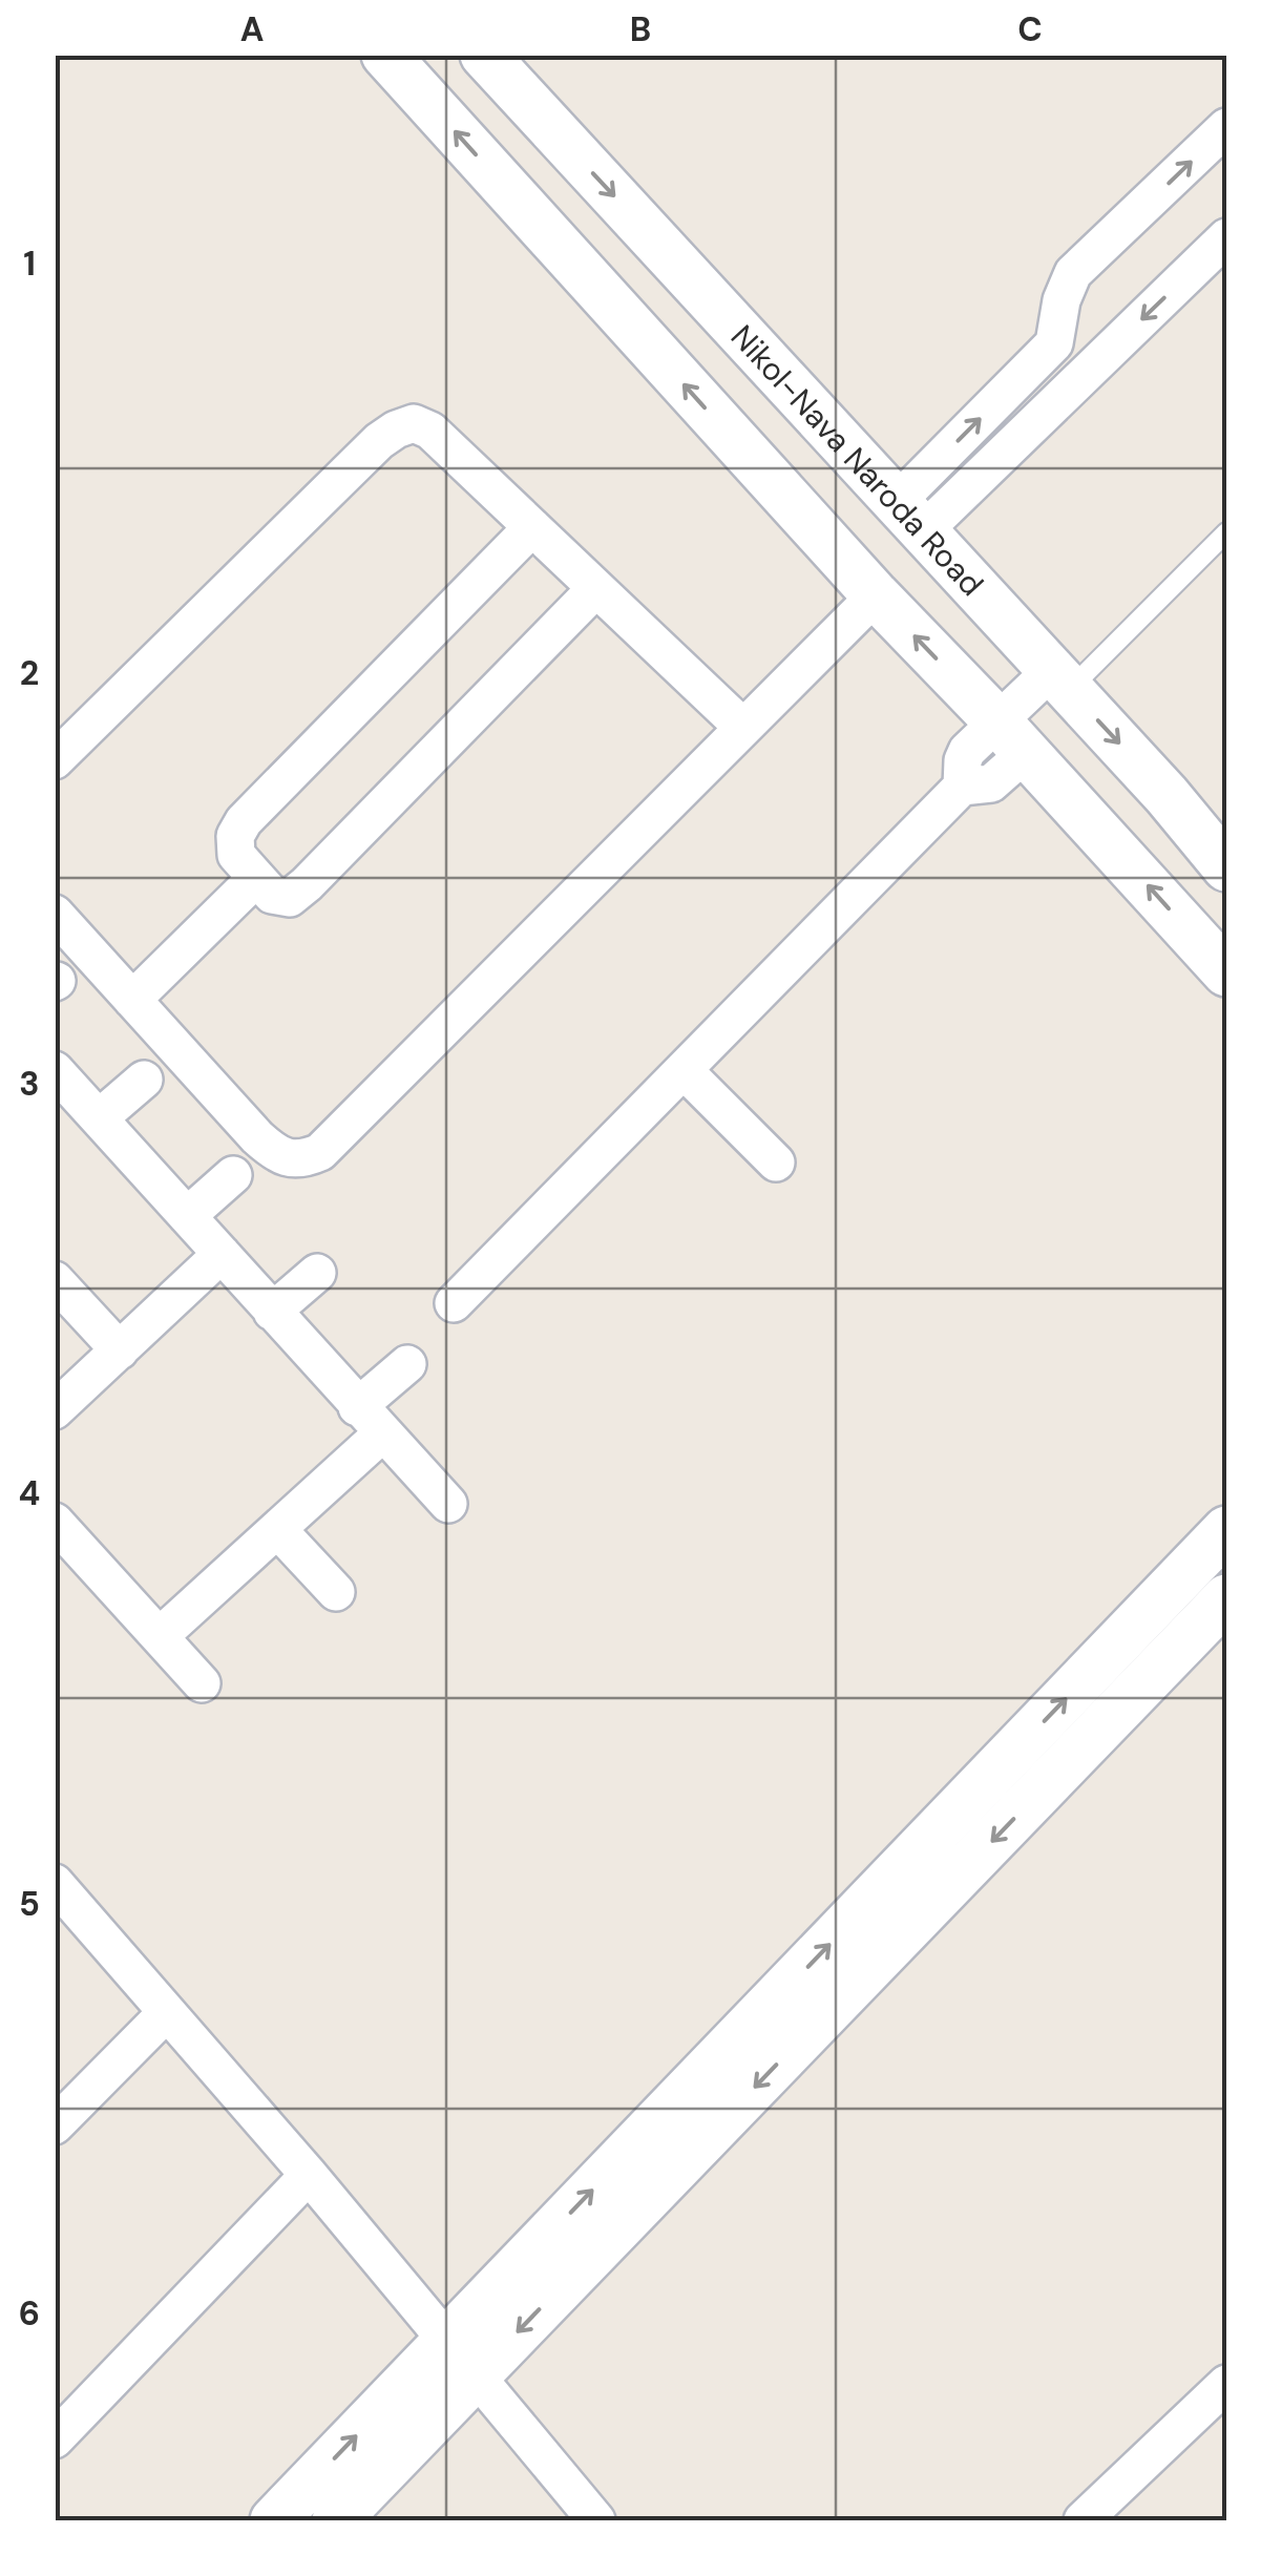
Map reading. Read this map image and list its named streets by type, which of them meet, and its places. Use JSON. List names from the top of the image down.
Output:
{
  "streets": {
    "street": ["Nikol-Nava Naroda Road"]
  },
  "grid": {
    "columns": ["A", "B", "C"],
    "rows": [
      "1",
      "2",
      "3",
      "4",
      "5",
      "6"
    ]
  }
}
